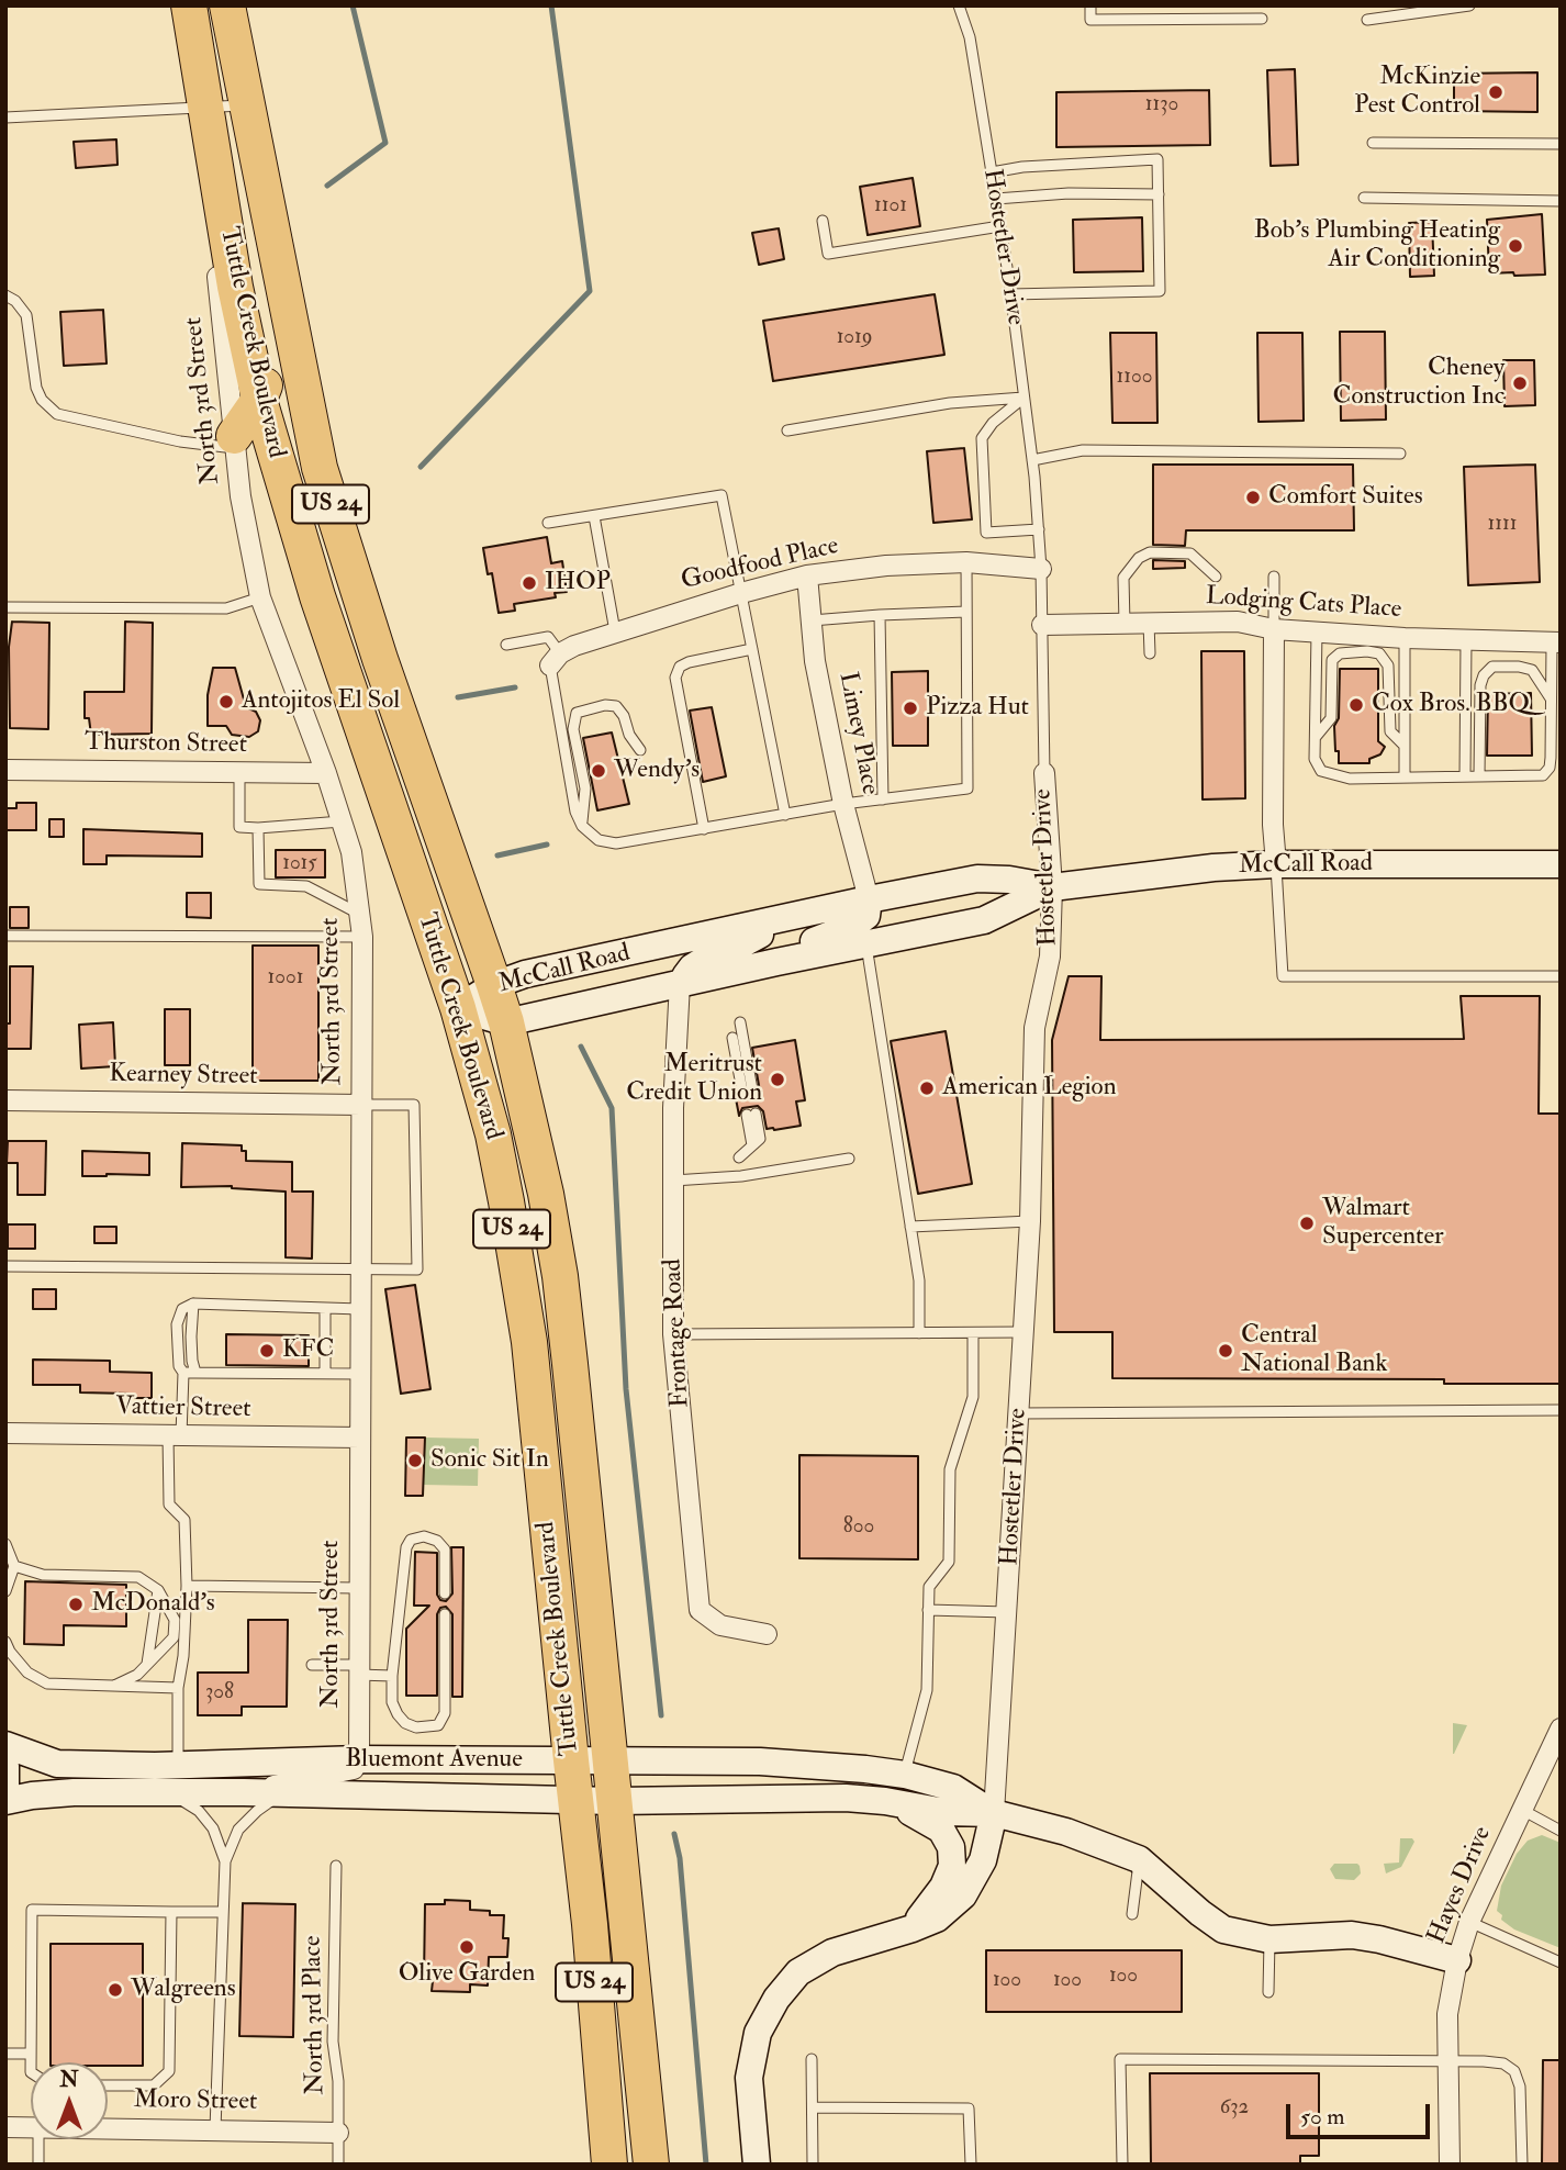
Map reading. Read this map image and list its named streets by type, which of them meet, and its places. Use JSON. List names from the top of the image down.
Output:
{
  "streets": {
    "highway": ["Tuttle Creek Boulevard", "US 24"],
    "main road": ["Hostetler Drive", "McCall Road", "Bluemont Avenue"],
    "street": [
      "North 3rd Street",
      "Goodfood Place",
      "Lodging Cats Place",
      "Limey Place",
      "Thurston Street",
      "Kearney Street",
      "Frontage Road",
      "Vattier Street",
      "Hayes Drive",
      "Moro Street"
    ],
    "lane": ["North 3rd Place"]
  },
  "crossings": [
    ["Hostetler Drive", "Goodfood Place"],
    ["Hostetler Drive", "Lodging Cats Place"],
    ["Hostetler Drive", "McCall Road"],
    ["Hostetler Drive", "Bluemont Avenue"],
    ["Tuttle Creek Boulevard", "North 3rd Street"],
    ["Tuttle Creek Boulevard", "McCall Road"],
    ["Tuttle Creek Boulevard", "Bluemont Avenue"],
    ["North 3rd Street", "Thurston Street"],
    ["North 3rd Street", "Kearney Street"],
    ["North 3rd Street", "Vattier Street"],
    ["North 3rd Street", "Bluemont Avenue"],
    ["Goodfood Place", "Limey Place"],
    ["Limey Place", "McCall Road"],
    ["McCall Road", "Frontage Road"],
    ["Bluemont Avenue", "Hayes Drive"],
    ["North 3rd Place", "Moro Street"]
  ],
  "places": [
    "McKinzie Pest Control",
    "Bob's Plumbing Heating Air Conditioning",
    "Cheney Construction Inc",
    "Comfort Suites",
    "IHOP",
    "Antojitos El Sol",
    "Cox Bros. BBQ",
    "Pizza Hut",
    "Wendy's",
    "Meritrust Credit Union",
    "American Legion",
    "Walmart Supercenter",
    "KFC",
    "Central National Bank",
    "Sonic Sit In",
    "McDonald's",
    "Olive Garden",
    "Walgreens"
  ],
  "house_numbers": [
    "1130",
    "1101",
    "1019",
    "1100",
    "1111",
    "1015",
    "1001",
    "800",
    "308",
    "100",
    "100",
    "100",
    "632"
  ],
  "scale_bar": "50 m",
  "north": "top"
}
